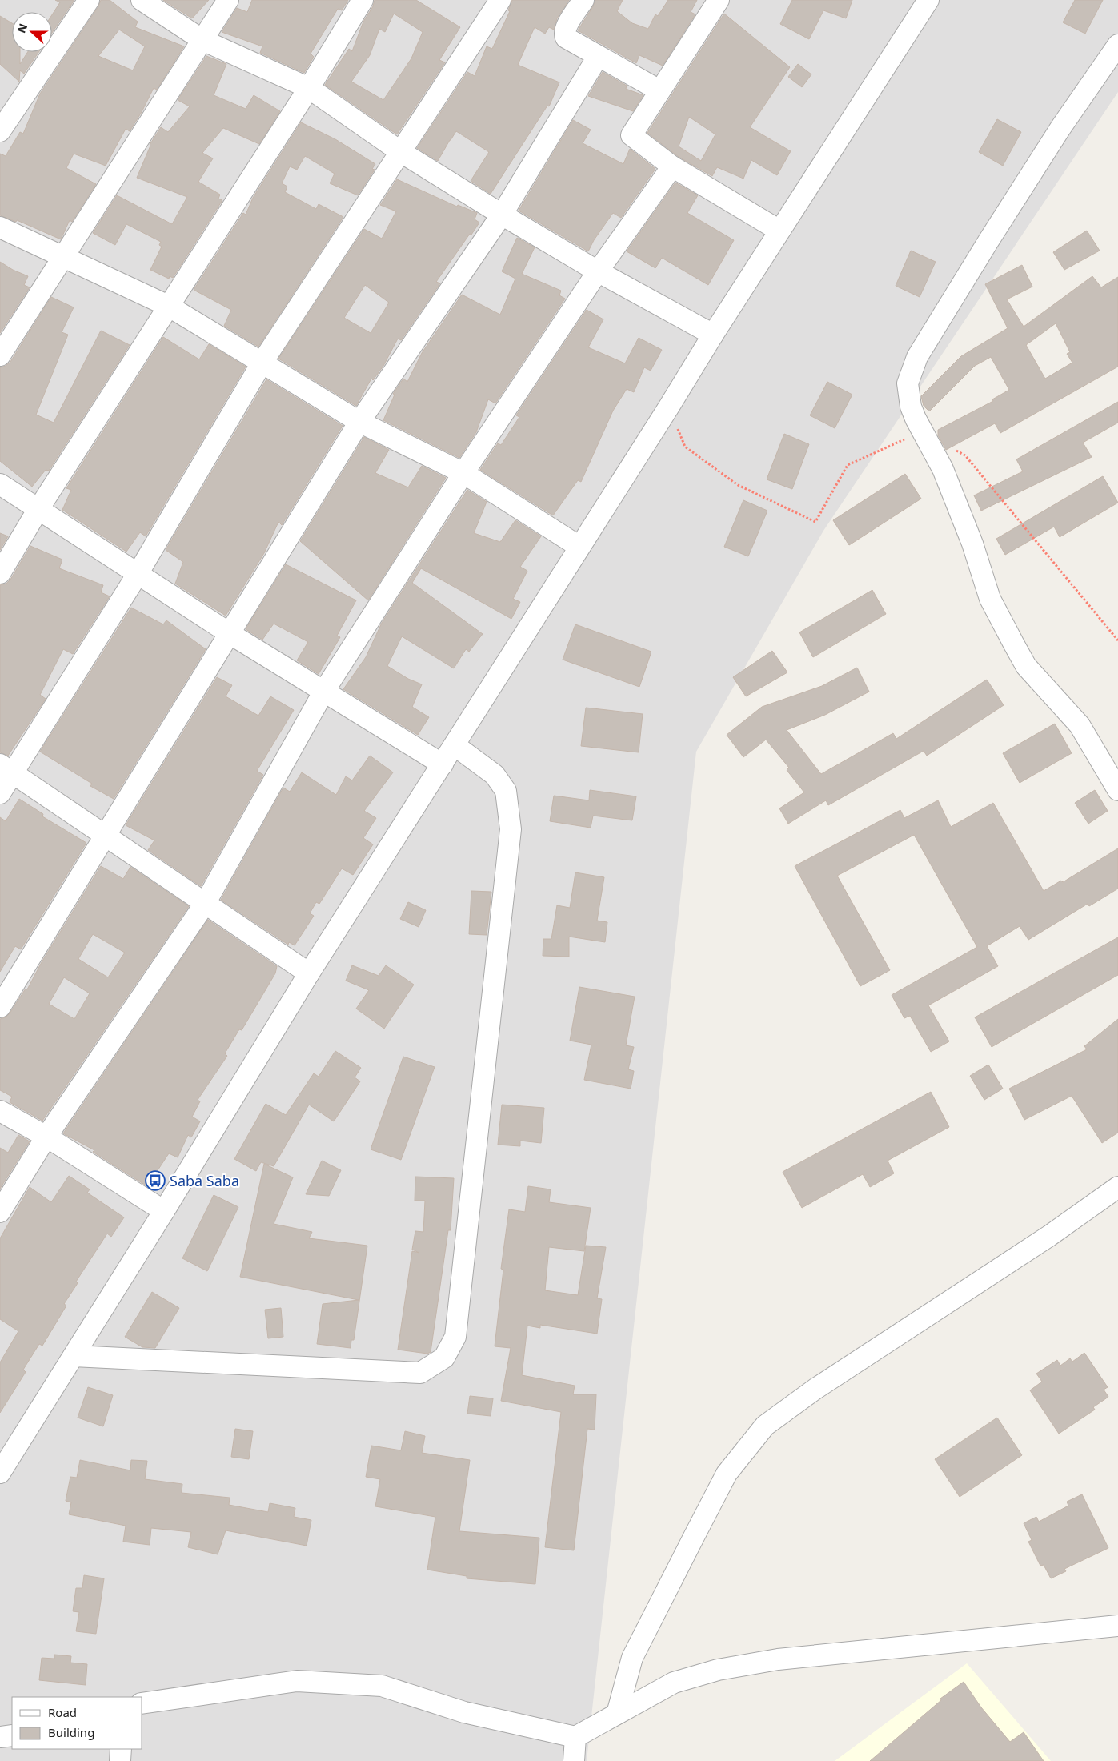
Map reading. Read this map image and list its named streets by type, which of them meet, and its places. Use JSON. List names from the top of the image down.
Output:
{
  "places": {
    "bus stop": ["Saba Saba"]
  },
  "legend": ["Road", "Building"],
  "north": "left"
}
